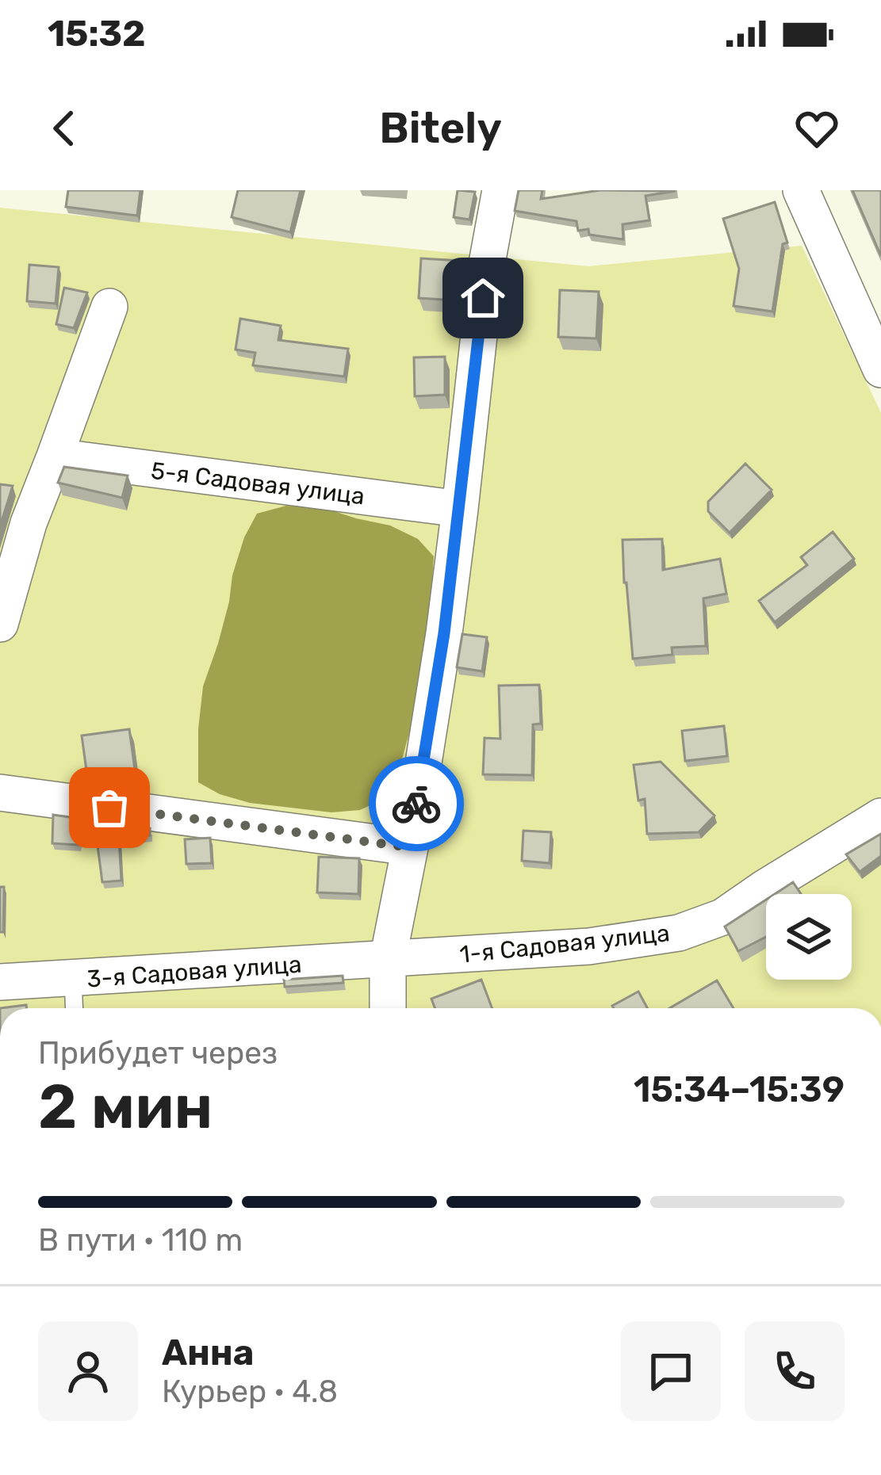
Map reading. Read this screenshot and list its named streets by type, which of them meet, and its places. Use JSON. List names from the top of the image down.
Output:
{
  "streets": {
    "street": ["5-я Садовая улица", "1-я Садовая улица", "3-я Садовая улица"]
  },
  "crossings": [
    ["1-я Садовая улица", "3-я Садовая улица"]
  ],
  "page": {
    "status": "15:32",
    "header": "Bitely",
    "heading": ["2 мин", "Прибудет через", "15:34–15:39"],
    "panel": ["Анна", "Курьер · 4.8"],
    "bar": "В пути · 110 m"
  }
}
